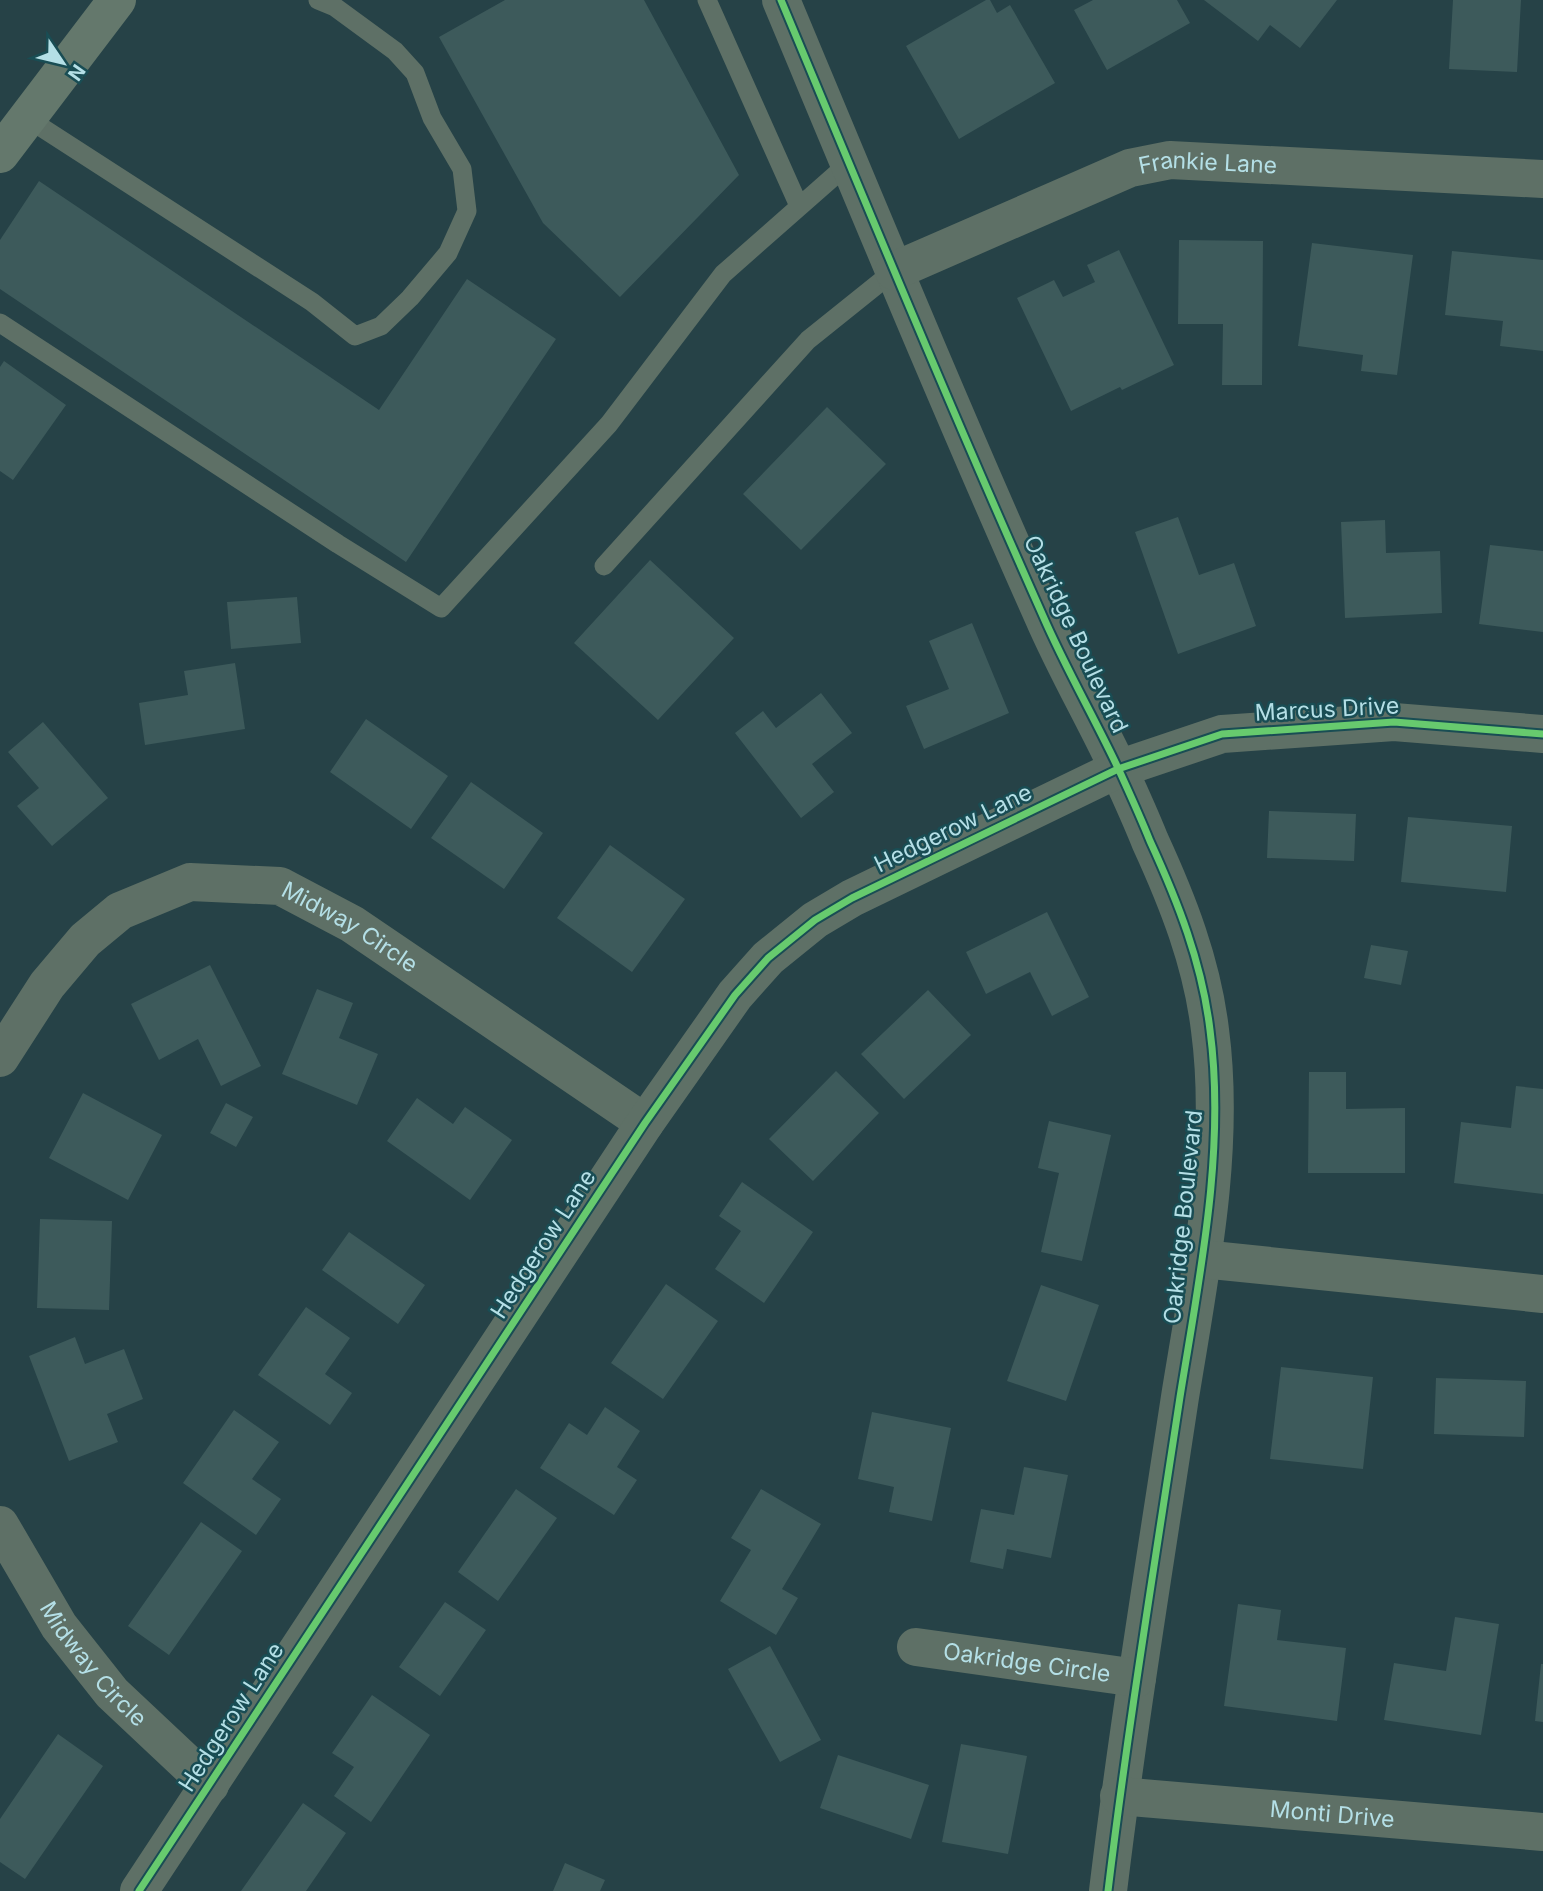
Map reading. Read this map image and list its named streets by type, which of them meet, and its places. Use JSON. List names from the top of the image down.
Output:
{
  "streets": {
    "street": [
      "Frankie Lane",
      "Oakridge Boulevard",
      "Marcus Drive",
      "Hedgerow Lane",
      "Midway Circle",
      "Oakridge Circle",
      "Monti Drive"
    ]
  },
  "crossings": [
    ["Frankie Lane", "Oakridge Boulevard"],
    ["Oakridge Boulevard", "Marcus Drive"],
    ["Oakridge Boulevard", "Hedgerow Lane"],
    ["Oakridge Boulevard", "Oakridge Circle"],
    ["Oakridge Boulevard", "Monti Drive"],
    ["Marcus Drive", "Hedgerow Lane"],
    ["Hedgerow Lane", "Midway Circle"]
  ],
  "north": "bottom right"
}
